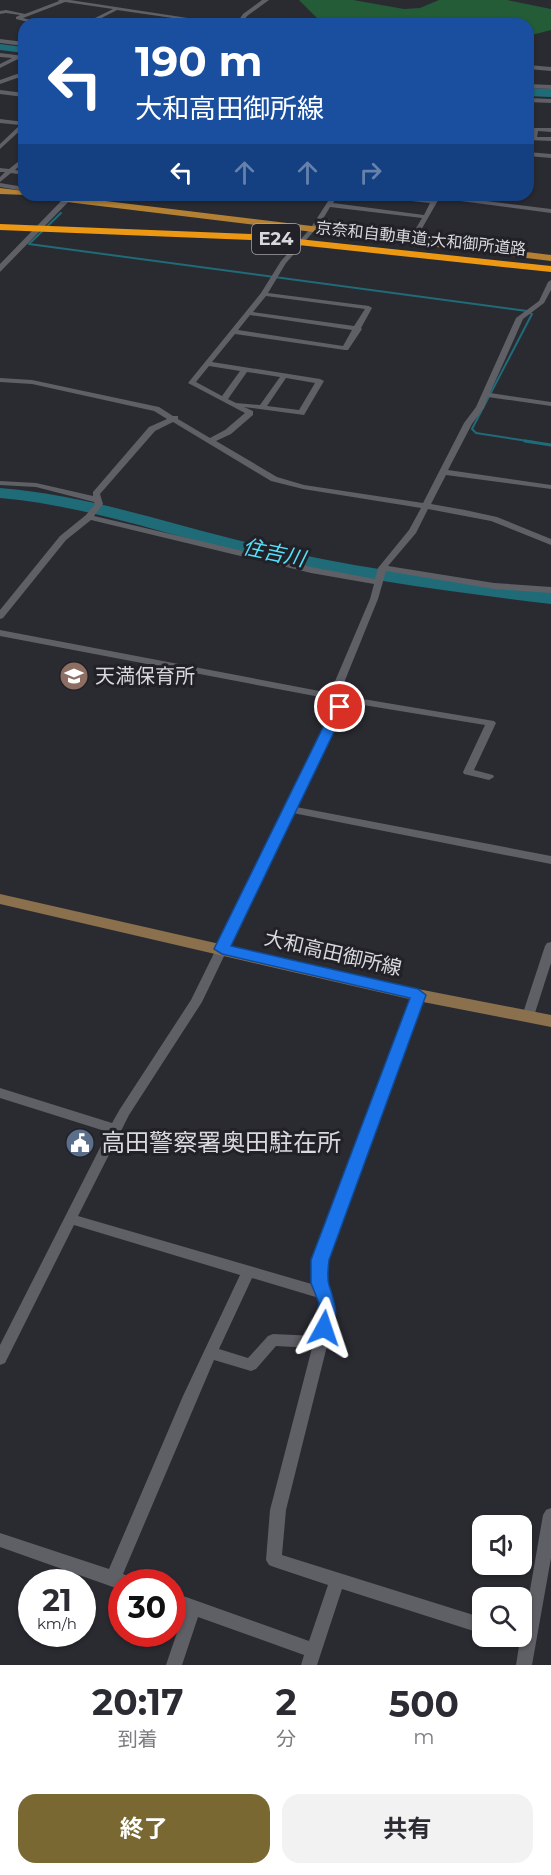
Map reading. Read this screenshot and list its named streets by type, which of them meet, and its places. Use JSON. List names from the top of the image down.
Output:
{
  "streets": {
    "highway": ["京奈和自動車道;大和御所道路", "E24"],
    "main road": ["大和高田御所線"]
  },
  "water": ["住吉川"],
  "places": {
    "school or university": ["天満保育所"],
    "public building": ["高田警察署奥田駐在所"]
  },
  "page": {
    "turn": ["190 m", "大和高田御所線"],
    "speed": "21 km/h",
    "limit": "30",
    "eta": [
      "20:17",
      "到着",
      "2",
      "分",
      "500",
      "m"
    ],
    "buttons": ["終了", "共有"]
  }
}
